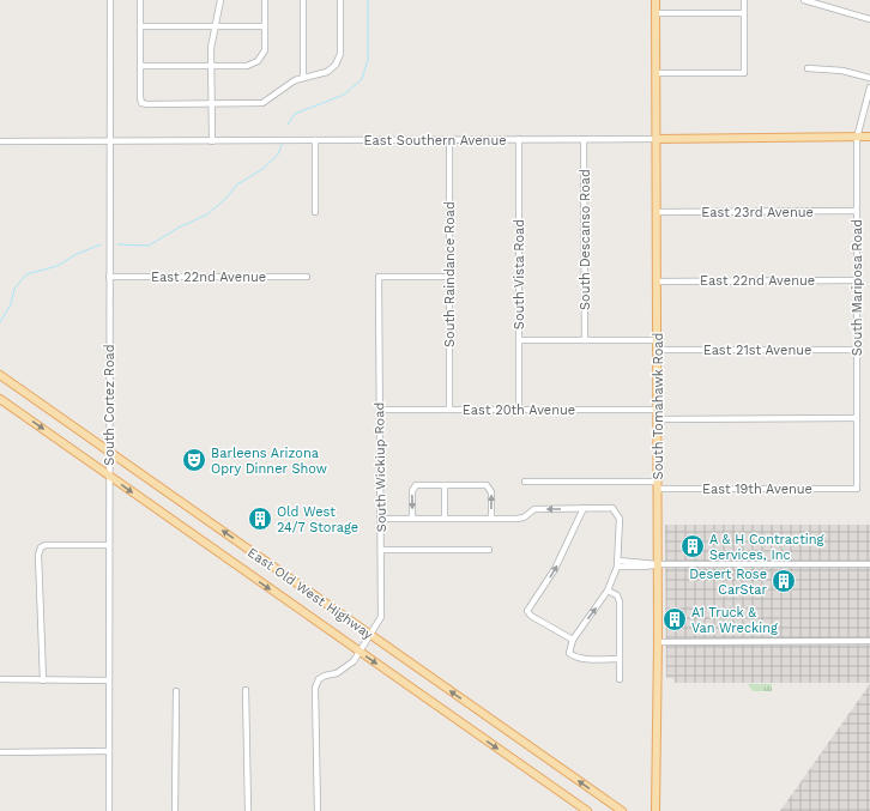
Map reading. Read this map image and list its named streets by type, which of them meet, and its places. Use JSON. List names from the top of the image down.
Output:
{
  "streets": {
    "main road": ["East Southern Avenue", "South Tomahawk Road", "East Old West Highway"],
    "street": [
      "East 23rd Avenue",
      "South Descanso Road",
      "South Raindance Road",
      "South Vista Road",
      "East 22nd Avenue",
      "South Mariposa Road",
      "East 21st Avenue",
      "South Cortez Road",
      "East 20th Avenue",
      "South Wickiup Road",
      "East 19th Avenue"
    ]
  },
  "crossings": [
    ["East Southern Avenue", "South Descanso Road"],
    ["East Southern Avenue", "South Raindance Road"],
    ["East Southern Avenue", "South Vista Road"],
    ["East Southern Avenue", "South Mariposa Road"],
    ["East Southern Avenue", "South Cortez Road"],
    ["East Southern Avenue", "South Tomahawk Road"],
    ["East 23rd Avenue", "South Mariposa Road"],
    ["East 23rd Avenue", "South Tomahawk Road"],
    ["South Raindance Road", "East 20th Avenue"],
    ["South Raindance Road", "South Wickiup Road"],
    ["South Vista Road", "East 20th Avenue"],
    ["East 22nd Avenue", "South Mariposa Road"],
    ["East 22nd Avenue", "South Cortez Road"],
    ["East 22nd Avenue", "South Tomahawk Road"],
    ["South Mariposa Road", "East 21st Avenue"],
    ["South Mariposa Road", "East 19th Avenue"],
    ["East 21st Avenue", "South Tomahawk Road"],
    ["South Cortez Road", "East Old West Highway"],
    ["South Tomahawk Road", "East 20th Avenue"],
    ["South Tomahawk Road", "East 19th Avenue"],
    ["East 20th Avenue", "South Wickiup Road"],
    ["South Wickiup Road", "East Old West Highway"]
  ],
  "places": {
    "theatre": ["Barleens Arizona Opry Dinner Show"],
    "building": [
      "Old West 24/7 Storage",
      "A & H Contracting Services, Inc",
      "Desert Rose CarStar",
      "A1 Truck & Van Wrecking"
    ]
  }
}
